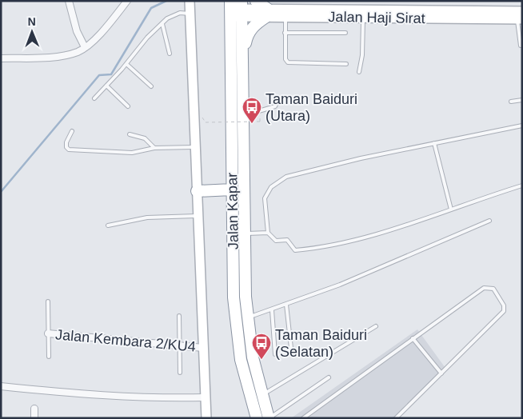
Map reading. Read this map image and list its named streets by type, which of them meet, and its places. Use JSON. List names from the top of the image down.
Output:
{
  "streets": {
    "highway": ["Jalan Kapar"],
    "main road": ["Jalan Haji Sirat"],
    "street": ["Jalan Kembara 2/KU4"]
  },
  "crossings": [
    ["Jalan Haji Sirat", "Jalan Kapar"]
  ],
  "places": {
    "bus stop": ["Taman Baiduri (Utara)", "Taman Baiduri (Selatan)"]
  },
  "north": "top"
}
